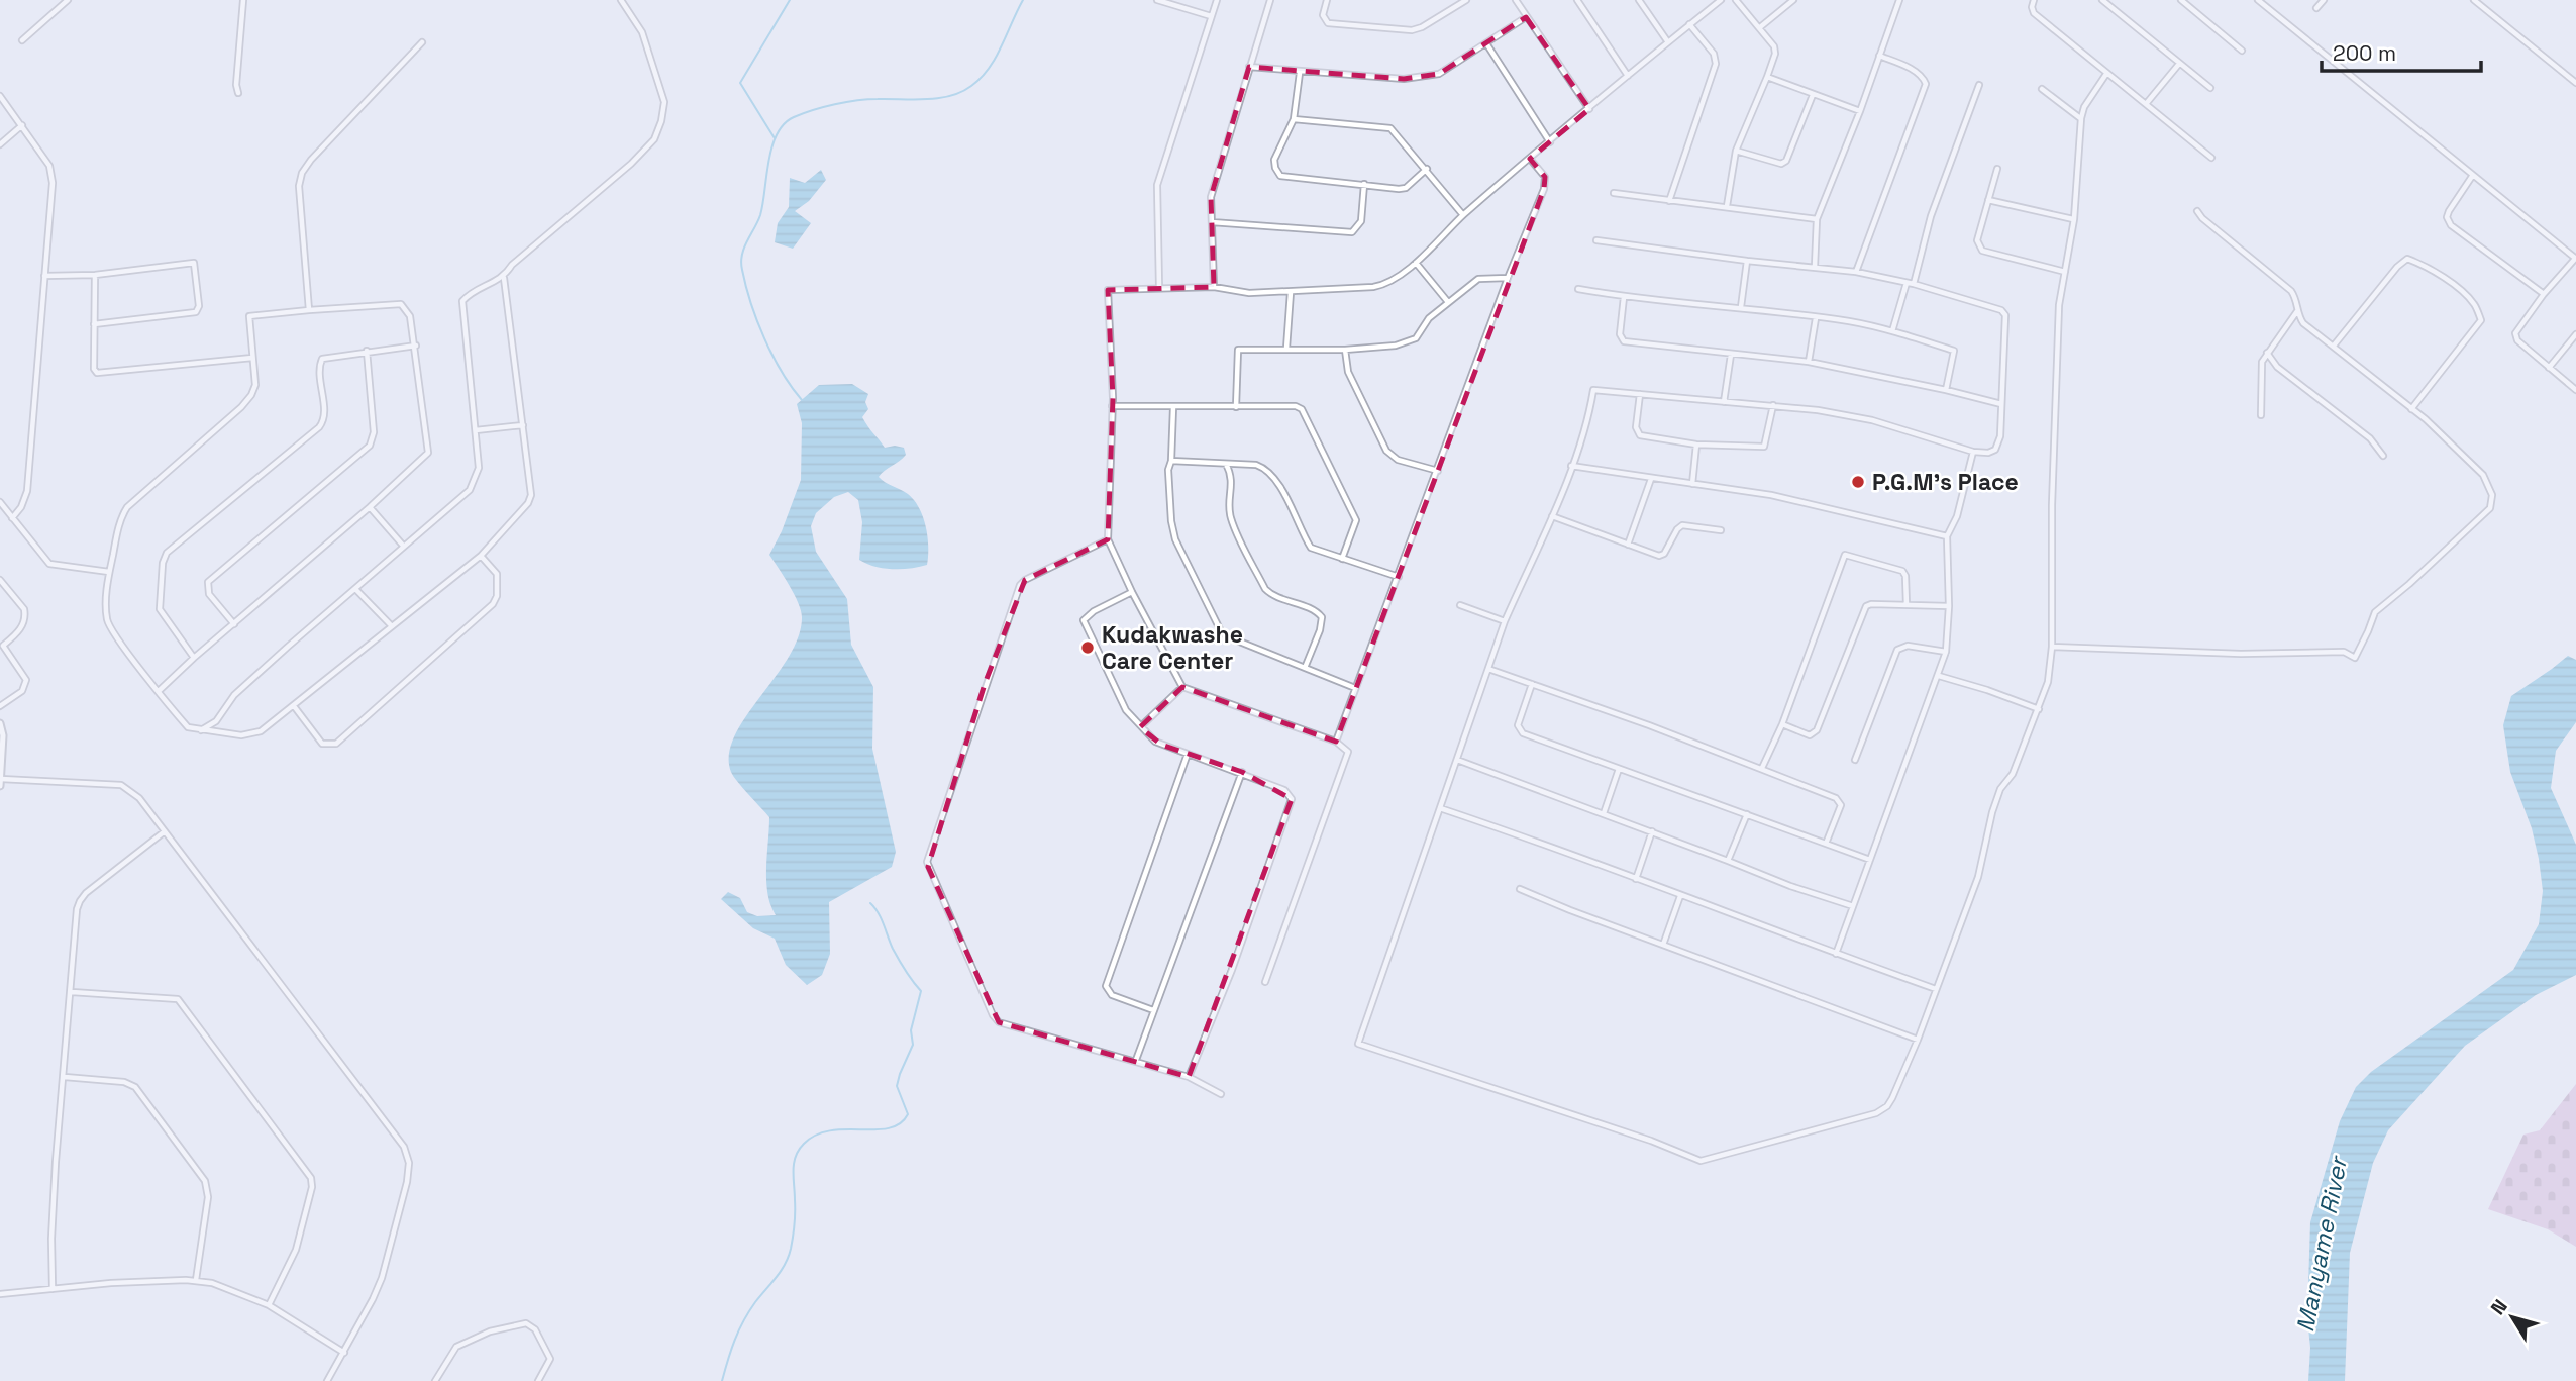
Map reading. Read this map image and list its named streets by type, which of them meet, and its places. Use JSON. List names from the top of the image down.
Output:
{
  "water": ["Manyame River"],
  "places": ["P.G.M’s Place", "Kudakwashe Care Center"],
  "scale_bar": "200 m",
  "north": "top left"
}
